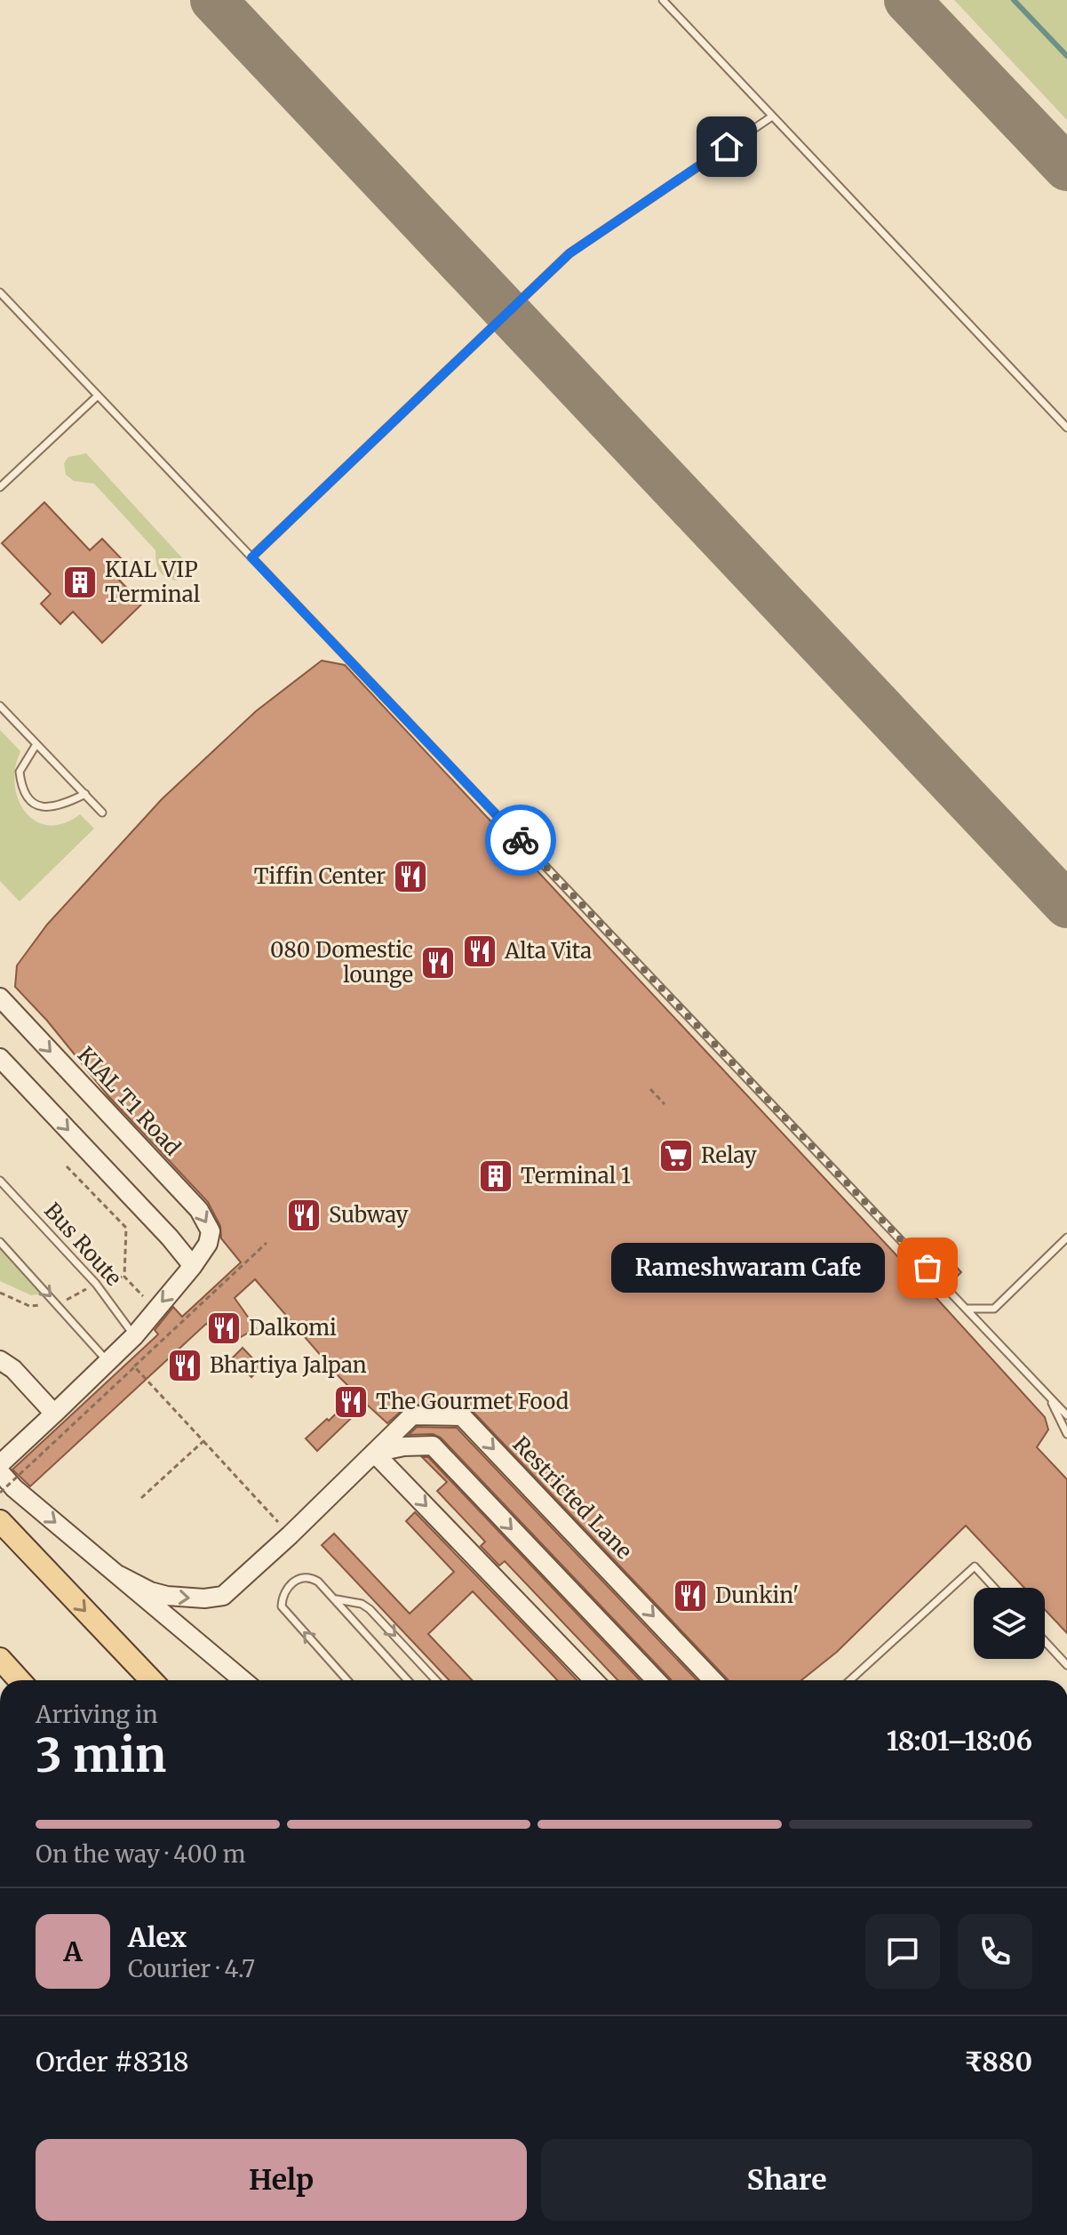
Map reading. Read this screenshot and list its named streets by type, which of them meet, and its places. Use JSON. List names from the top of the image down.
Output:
{
  "streets": {
    "main road": ["KIAL T1 Road", "Restricted Lane"],
    "lane": ["Bus Route"]
  },
  "places": {
    "building": ["KIAL VIP Terminal", "Terminal 1"],
    "restaurant": [
      "Tiffin Center",
      "Alta Vita",
      "080 Domestic lounge",
      "Subway",
      "Dalkomi",
      "Bhartiya Jalpan",
      "The Gourmet Food",
      "Dunkin'"
    ],
    "supermarket": ["Relay"],
    "other": ["Rameshwaram Cafe"]
  },
  "page": {
    "bubble": "Rameshwaram Cafe",
    "heading": ["3 min", "Arriving in", "18:01–18:06"],
    "panel": [
      "Alex",
      "Courier · 4.7",
      "Order #8318",
      "₹880"
    ],
    "bar": "On the way · 400 m",
    "round": "A",
    "buttons": ["Help", "Share"]
  }
}
